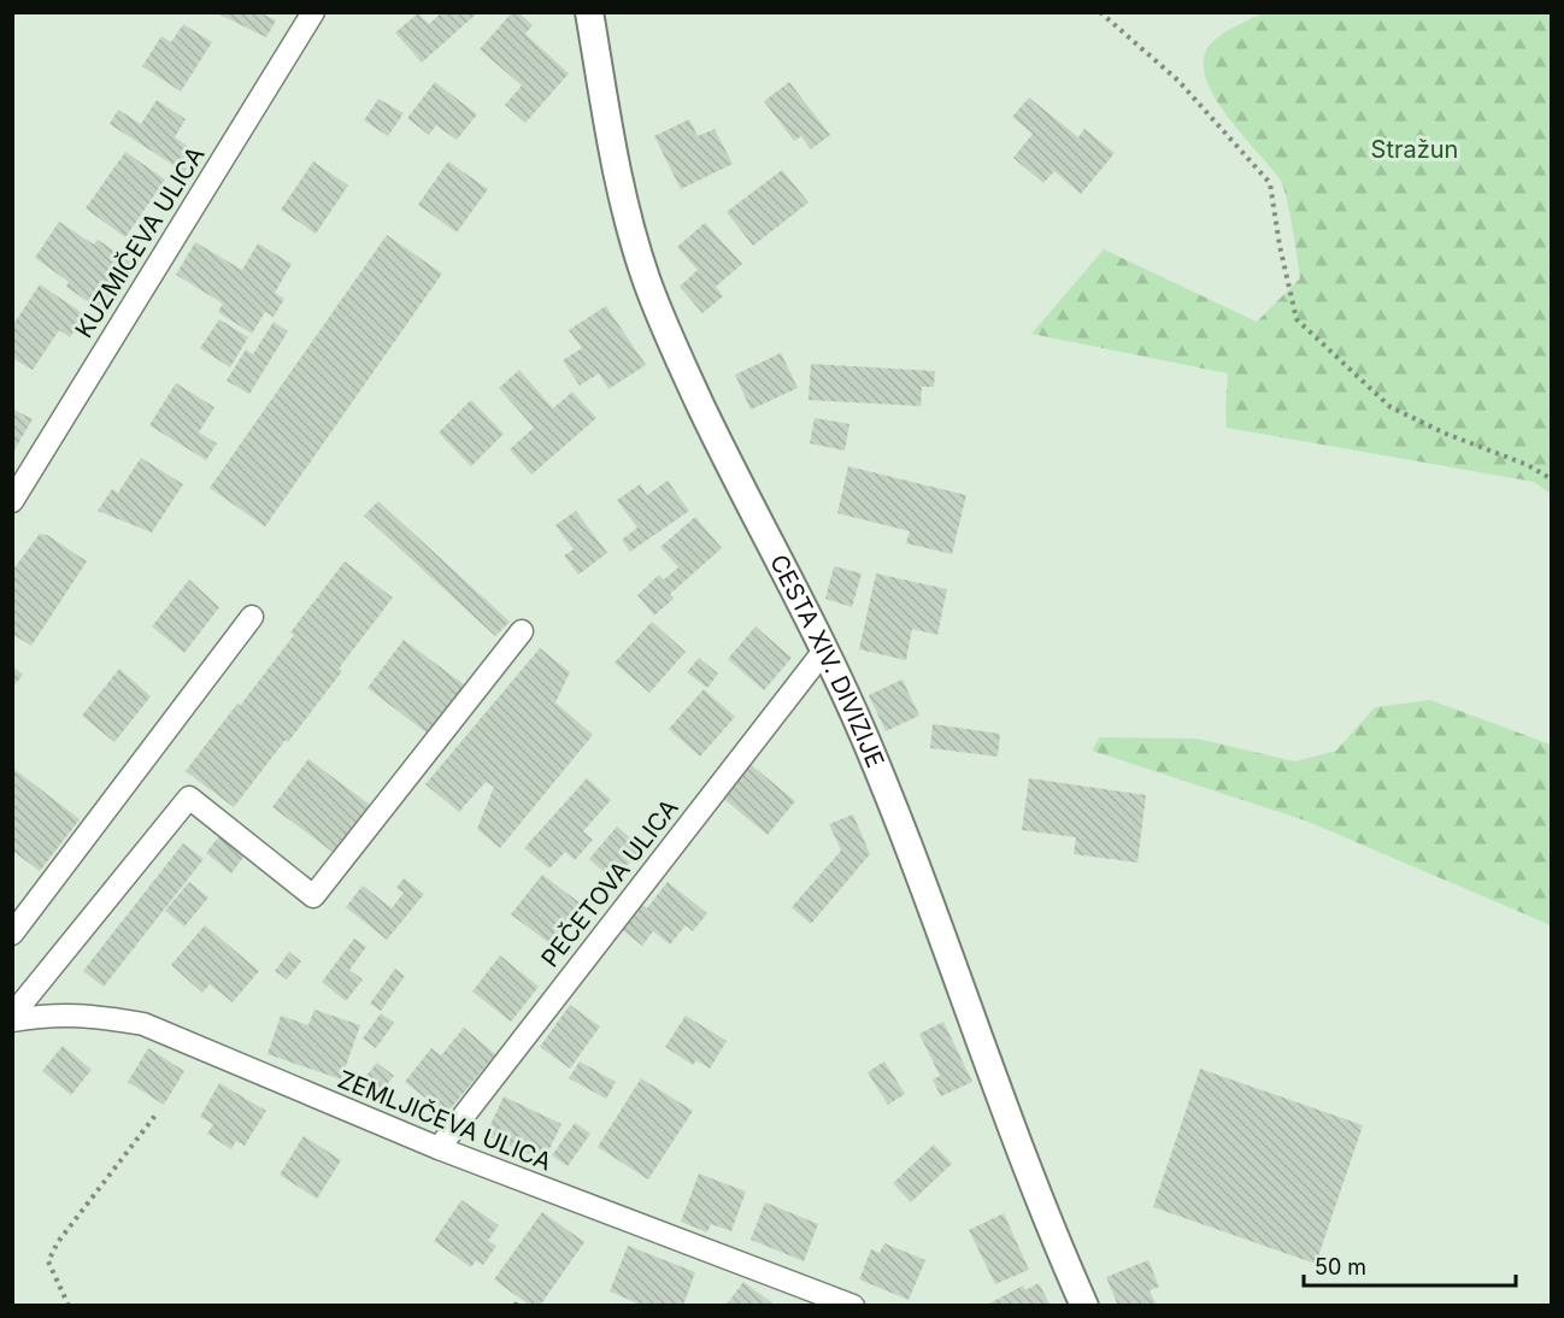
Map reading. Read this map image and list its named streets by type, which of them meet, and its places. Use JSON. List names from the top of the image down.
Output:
{
  "streets": {
    "street": [
      "KUZMIČEVA ULICA",
      "CESTA XIV. DIVIZIJE",
      "PEČETOVA ULICA",
      "ZEMLJIČEVA ULICA"
    ]
  },
  "crossings": [
    ["CESTA XIV. DIVIZIJE", "PEČETOVA ULICA"],
    ["PEČETOVA ULICA", "ZEMLJIČEVA ULICA"]
  ],
  "parks": ["Stražun"],
  "scale_bar": "50 m"
}
